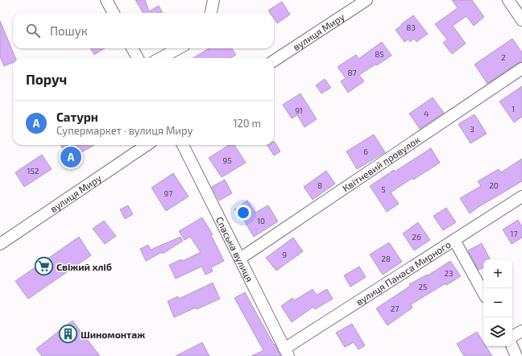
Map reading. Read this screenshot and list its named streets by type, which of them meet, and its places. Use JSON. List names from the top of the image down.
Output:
{
  "streets": {
    "street": [
      "вулиця Миру",
      "Квітневий провулок",
      "Спаська вулиця",
      "вулиця Панаса Мирного"
    ]
  },
  "crossings": [
    ["Квітневий провулок", "Спаська вулиця"],
    ["Спаська вулиця", "вулиця Панаса Мирного"]
  ],
  "places": {
    "supermarket": ["Свіжий хліб"],
    "building": ["Шиномонтаж"]
  },
  "house_numbers": [
    "83",
    "85",
    "2",
    "87",
    "1",
    "91",
    "4",
    "3",
    "6",
    "95",
    "152",
    "8",
    "20",
    "5",
    "97",
    "10",
    "17",
    "26",
    "9",
    "28",
    "23",
    "25",
    "27"
  ],
  "page": {
    "search": "Пошук",
    "heading": "Поруч",
    "list": [
      {
        "mark": "A",
        "name": "Сатурн",
        "note": "Супермаркет · вулиця Миру",
        "value": "120 m"
      }
    ],
    "pins": "A",
    "map_buttons": ["+", "−"]
  }
}
